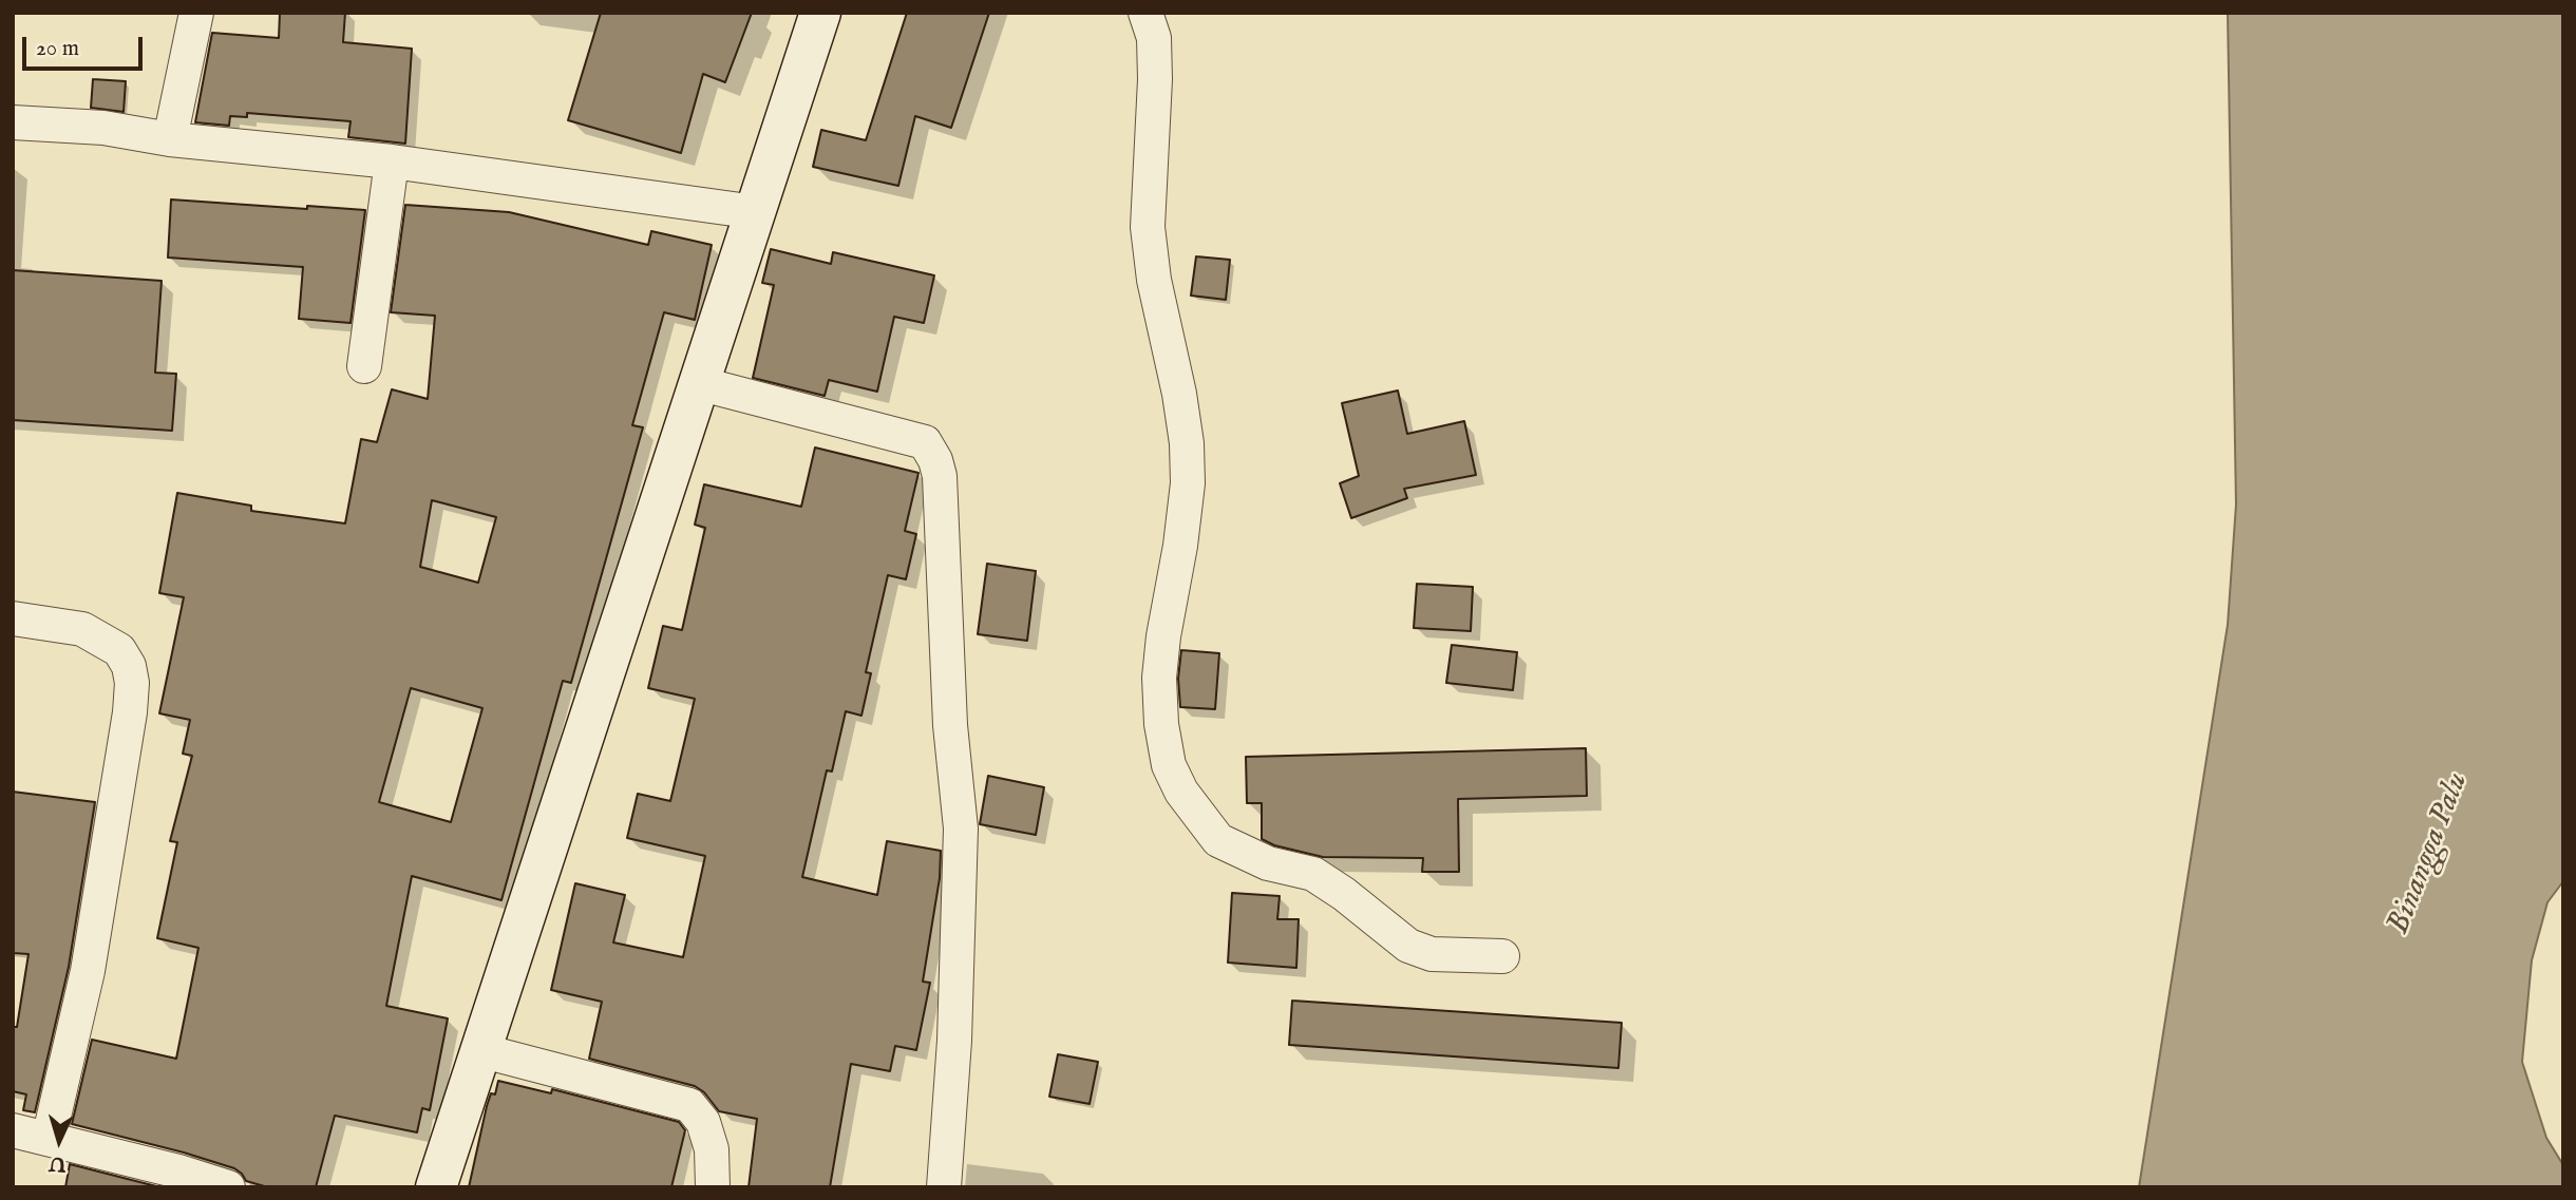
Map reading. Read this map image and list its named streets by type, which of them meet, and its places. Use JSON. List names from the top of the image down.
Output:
{
  "water": ["Binangga Palu"],
  "scale_bar": "20 m",
  "north": "bottom"
}
